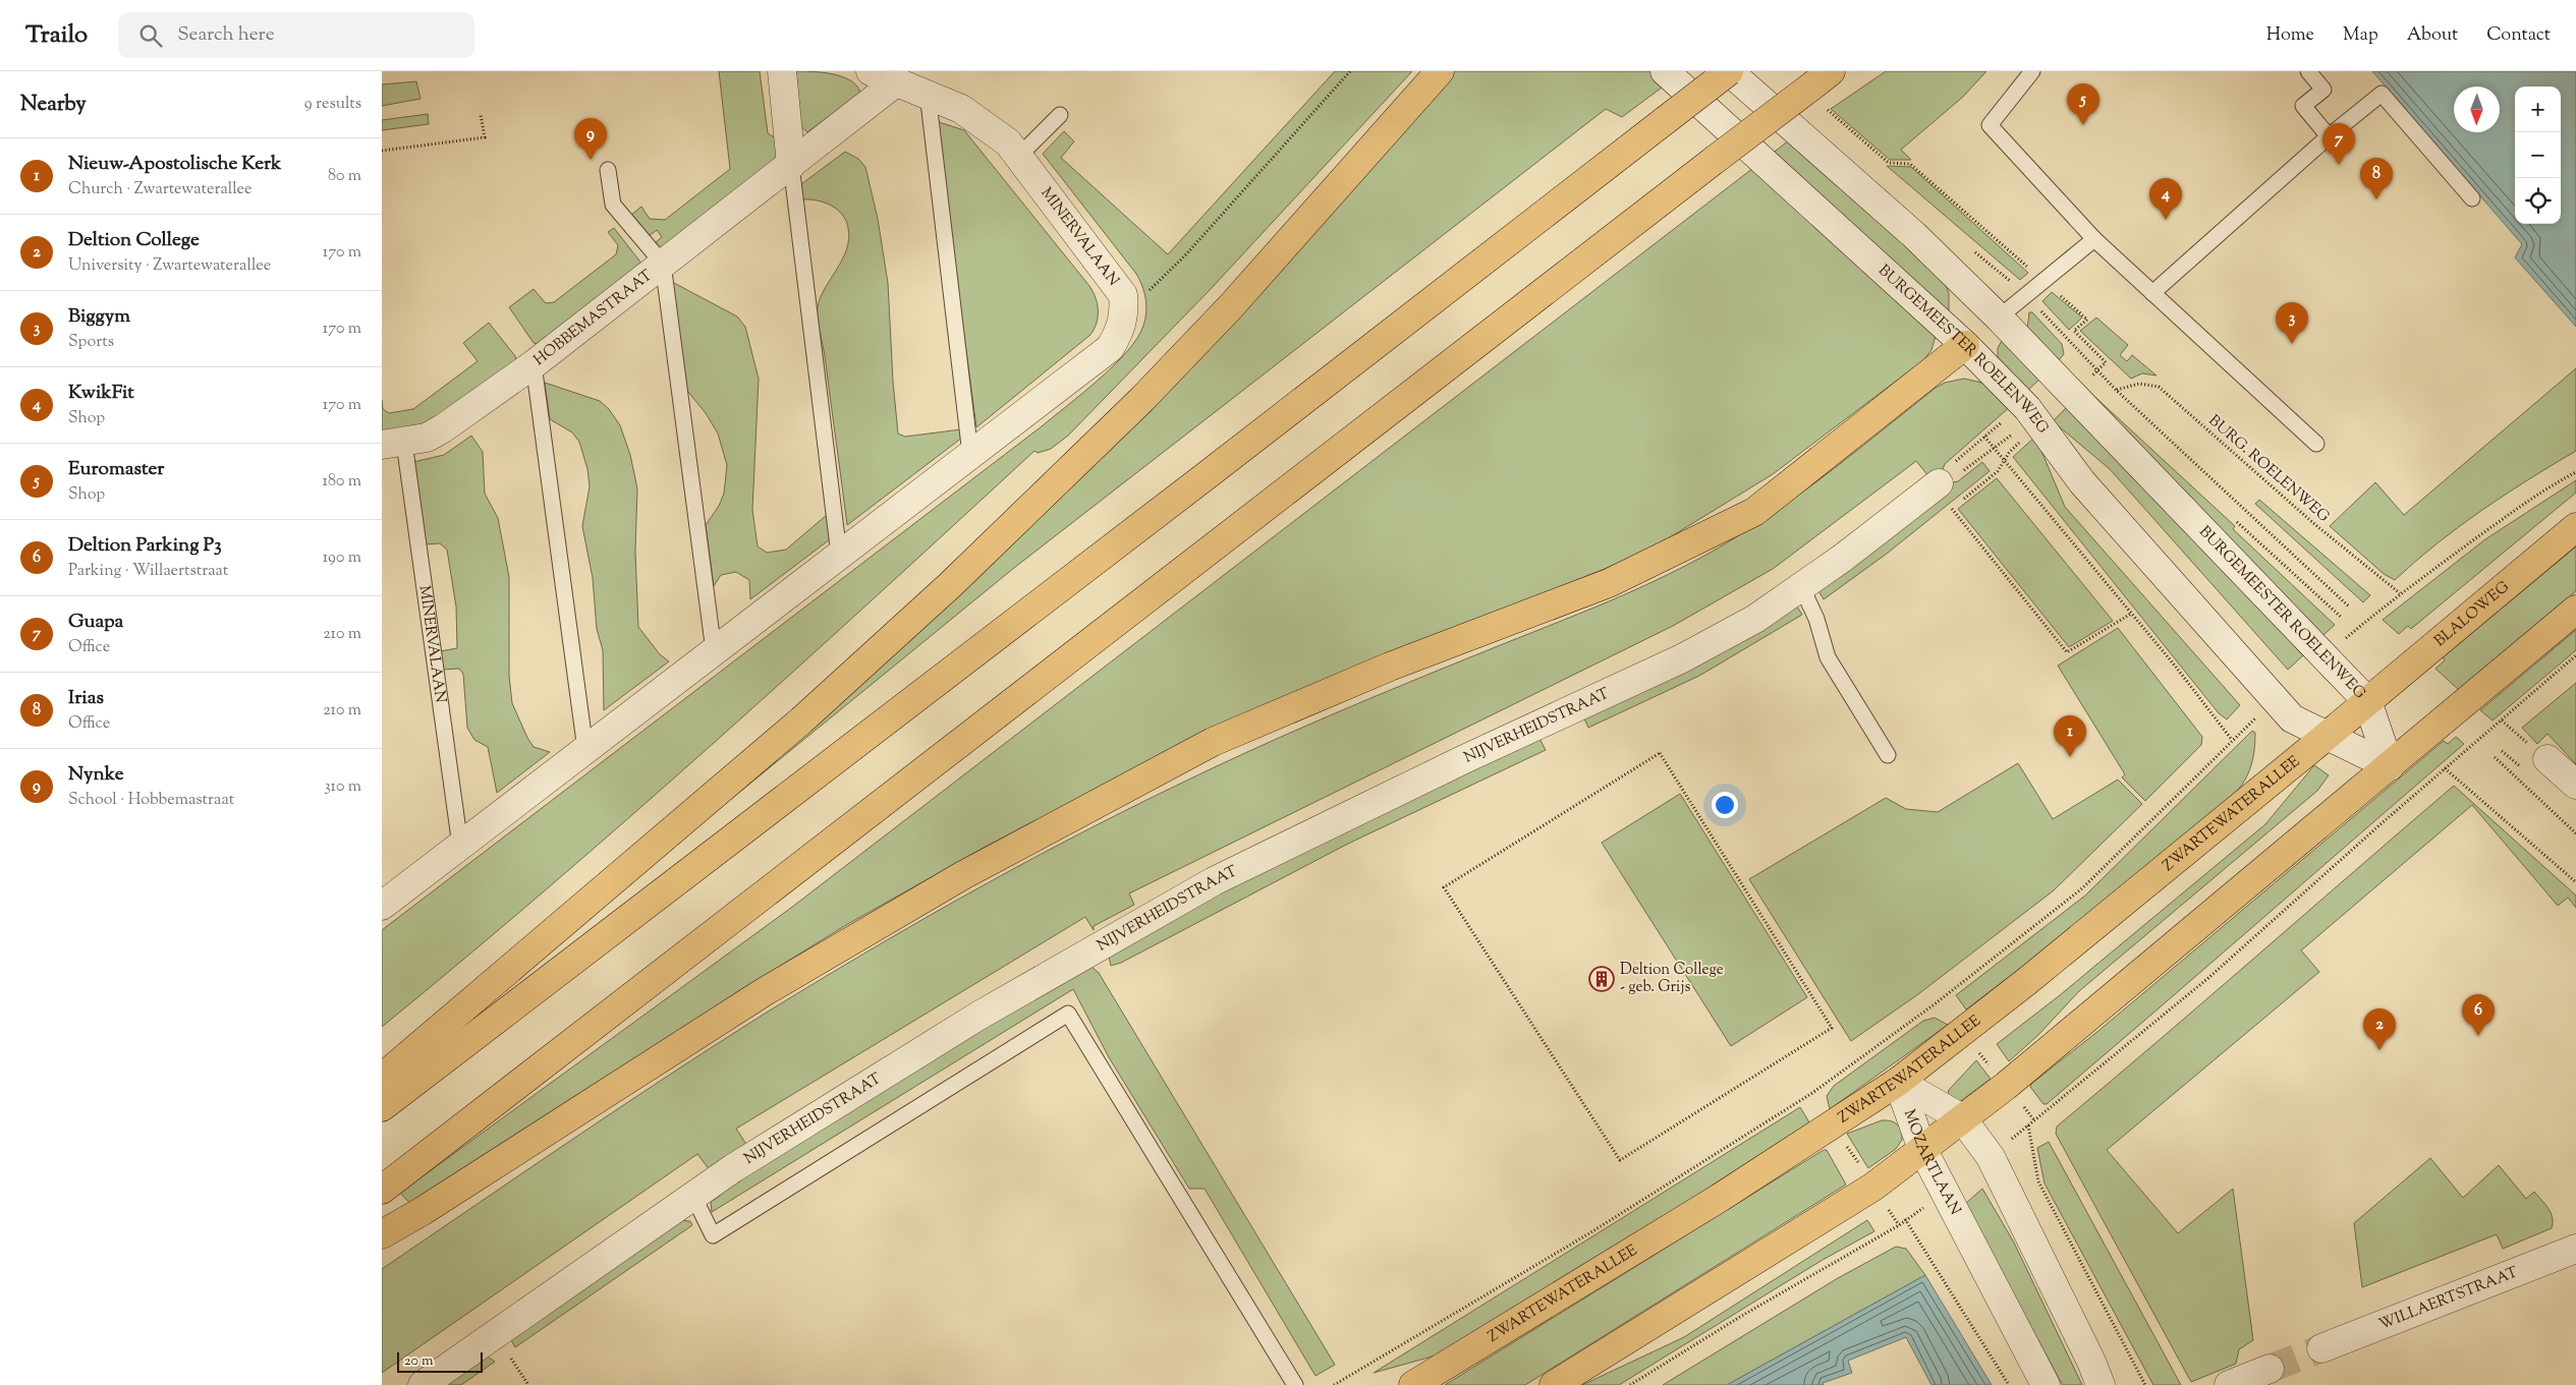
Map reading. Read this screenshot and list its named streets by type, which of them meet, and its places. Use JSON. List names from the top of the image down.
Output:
{
  "streets": {
    "main road": ["BLALOWEG", "ZWARTEWATERALLEE"],
    "street": [
      "MINERVALAAN",
      "HOBBEMASTRAAT",
      "BURGEMEESTER ROELENWEG",
      "NIJVERHEIDSTRAAT",
      "MOZARTLAAN",
      "WILLAERTSTRAAT"
    ],
    "path": ["BURG. ROELENWEG"]
  },
  "crossings": [
    ["MINERVALAAN", "HOBBEMASTRAAT"],
    ["BURGEMEESTER ROELENWEG", "BLALOWEG"],
    ["BURGEMEESTER ROELENWEG", "ZWARTEWATERALLEE"],
    ["BLALOWEG", "ZWARTEWATERALLEE"],
    ["ZWARTEWATERALLEE", "MOZARTLAAN"]
  ],
  "places": {
    "building": ["Deltion College - geb. Grijs"]
  },
  "scale_bar": "20 m",
  "north": "bottom",
  "page": {
    "header": "Trailo",
    "search": "Search here",
    "nav": [
      "Home",
      "Map",
      "About",
      "Contact"
    ],
    "heading": ["Nearby", "9 results"],
    "pins": [
      "5",
      "9",
      "7",
      "8",
      "4",
      "3",
      "1",
      "6",
      "2"
    ],
    "map_buttons": ["+", "−"],
    "list": [
      {
        "mark": "1",
        "name": "Nieuw-Apostolische Kerk",
        "note": "Church · Zwartewaterallee",
        "value": "80 m"
      },
      {
        "mark": "2",
        "name": "Deltion College",
        "note": "University · Zwartewaterallee",
        "value": "170 m"
      },
      {
        "mark": "3",
        "name": "Biggym",
        "note": "Sports",
        "value": "170 m"
      },
      {
        "mark": "4",
        "name": "KwikFit",
        "note": "Shop",
        "value": "170 m"
      },
      {
        "mark": "5",
        "name": "Euromaster",
        "note": "Shop",
        "value": "180 m"
      },
      {
        "mark": "6",
        "name": "Deltion Parking P3",
        "note": "Parking · Willaertstraat",
        "value": "190 m"
      },
      {
        "mark": "7",
        "name": "Guapa",
        "note": "Office",
        "value": "210 m"
      },
      {
        "mark": "8",
        "name": "Irias",
        "note": "Office",
        "value": "210 m"
      },
      {
        "mark": "9",
        "name": "Nynke",
        "note": "School · Hobbemastraat",
        "value": "310 m"
      }
    ],
    "scale": "20 m"
  }
}
